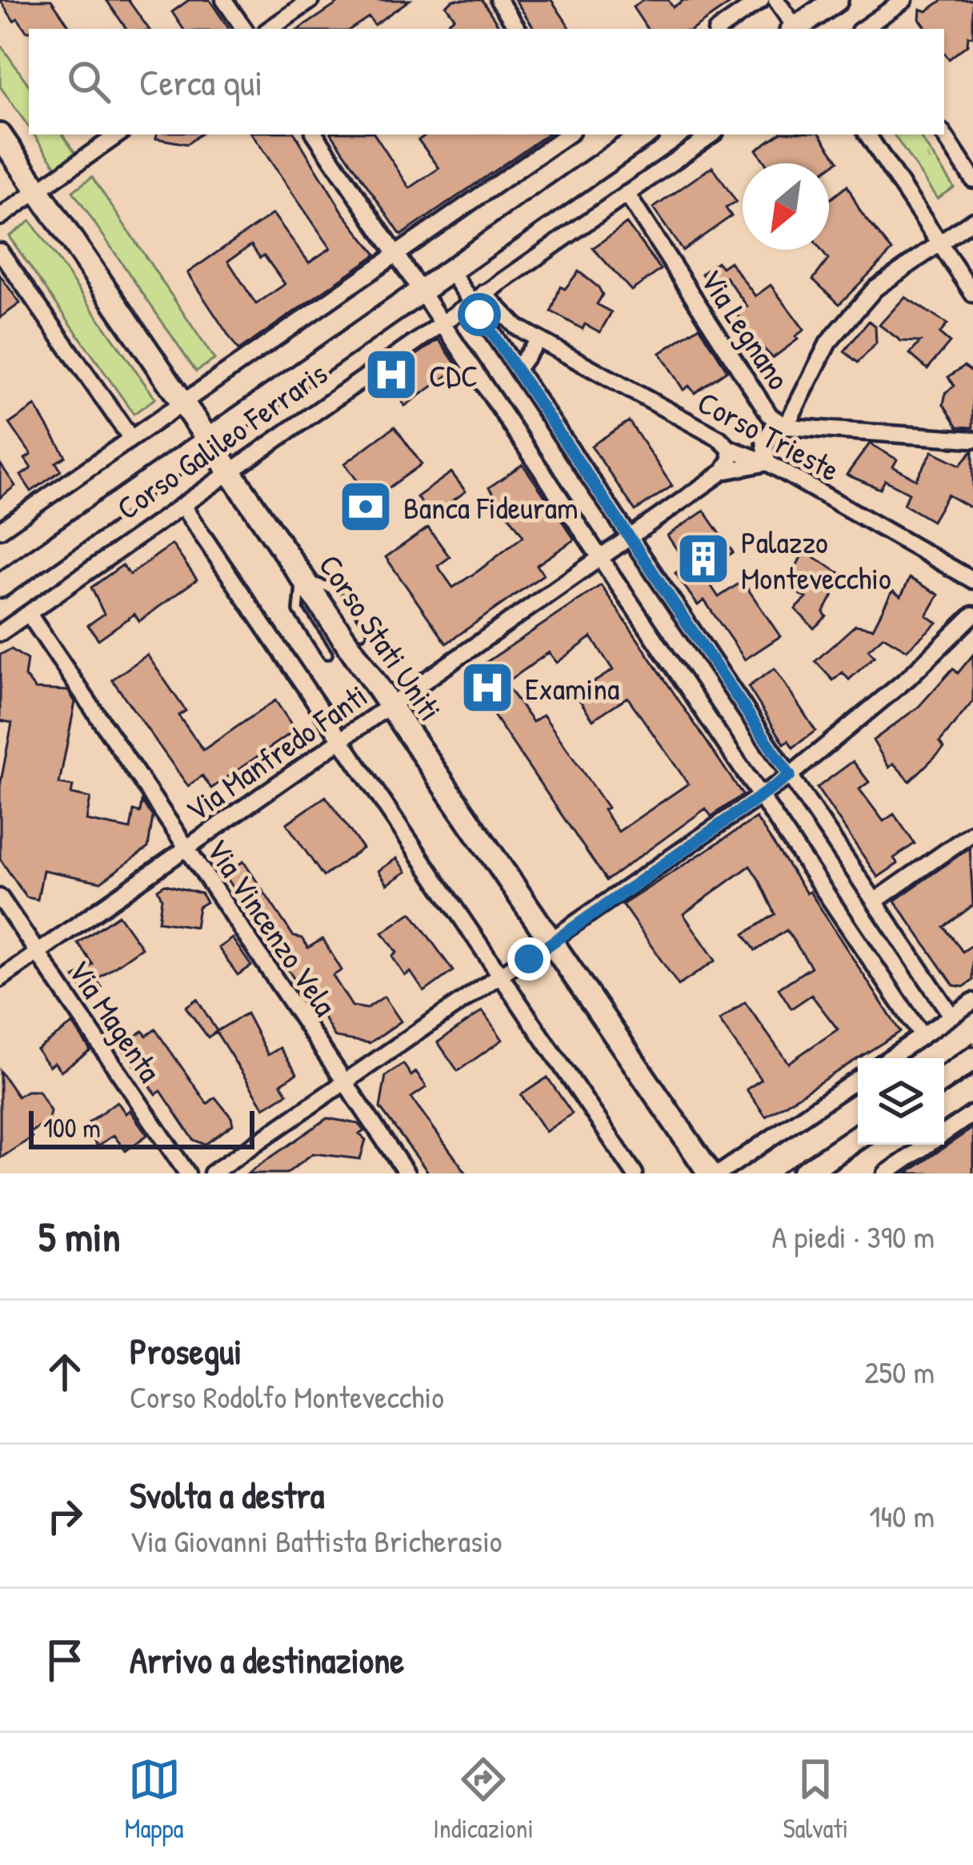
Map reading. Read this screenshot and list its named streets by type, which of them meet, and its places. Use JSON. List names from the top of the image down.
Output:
{
  "streets": {
    "main road": ["Corso Galileo Ferraris", "Corso Stati Uniti"],
    "street": [
      "Via Legnano",
      "Corso Trieste",
      "Via Manfredo Fanti",
      "Via Vincenzo Vela",
      "Via Magenta"
    ]
  },
  "crossings": [
    ["Via Legnano", "Corso Galileo Ferraris"],
    ["Corso Trieste", "Corso Galileo Ferraris"],
    ["Corso Galileo Ferraris", "Corso Stati Uniti"],
    ["Corso Galileo Ferraris", "Via Vincenzo Vela"],
    ["Corso Stati Uniti", "Via Manfredo Fanti"],
    ["Via Manfredo Fanti", "Via Vincenzo Vela"],
    ["Via Manfredo Fanti", "Via Magenta"]
  ],
  "places": {
    "hospital": ["CDC", "Examina"],
    "bank": ["Banca Fideuram"],
    "building": ["Palazzo Montevecchio"]
  },
  "scale_bar": "100 m",
  "north": "bottom left",
  "page": {
    "search": "Cerca qui",
    "scale": "100 m",
    "heading": ["5 min", "A piedi · 390 m"],
    "list": [
      ["Prosegui", "Corso Rodolfo Montevecchio", "250 m"],
      ["Svolta a destra", "Via Giovanni Battista Bricherasio", "140 m"],
      "Arrivo a destinazione"
    ],
    "nav": ["Mappa", "Indicazioni", "Salvati"]
  }
}
